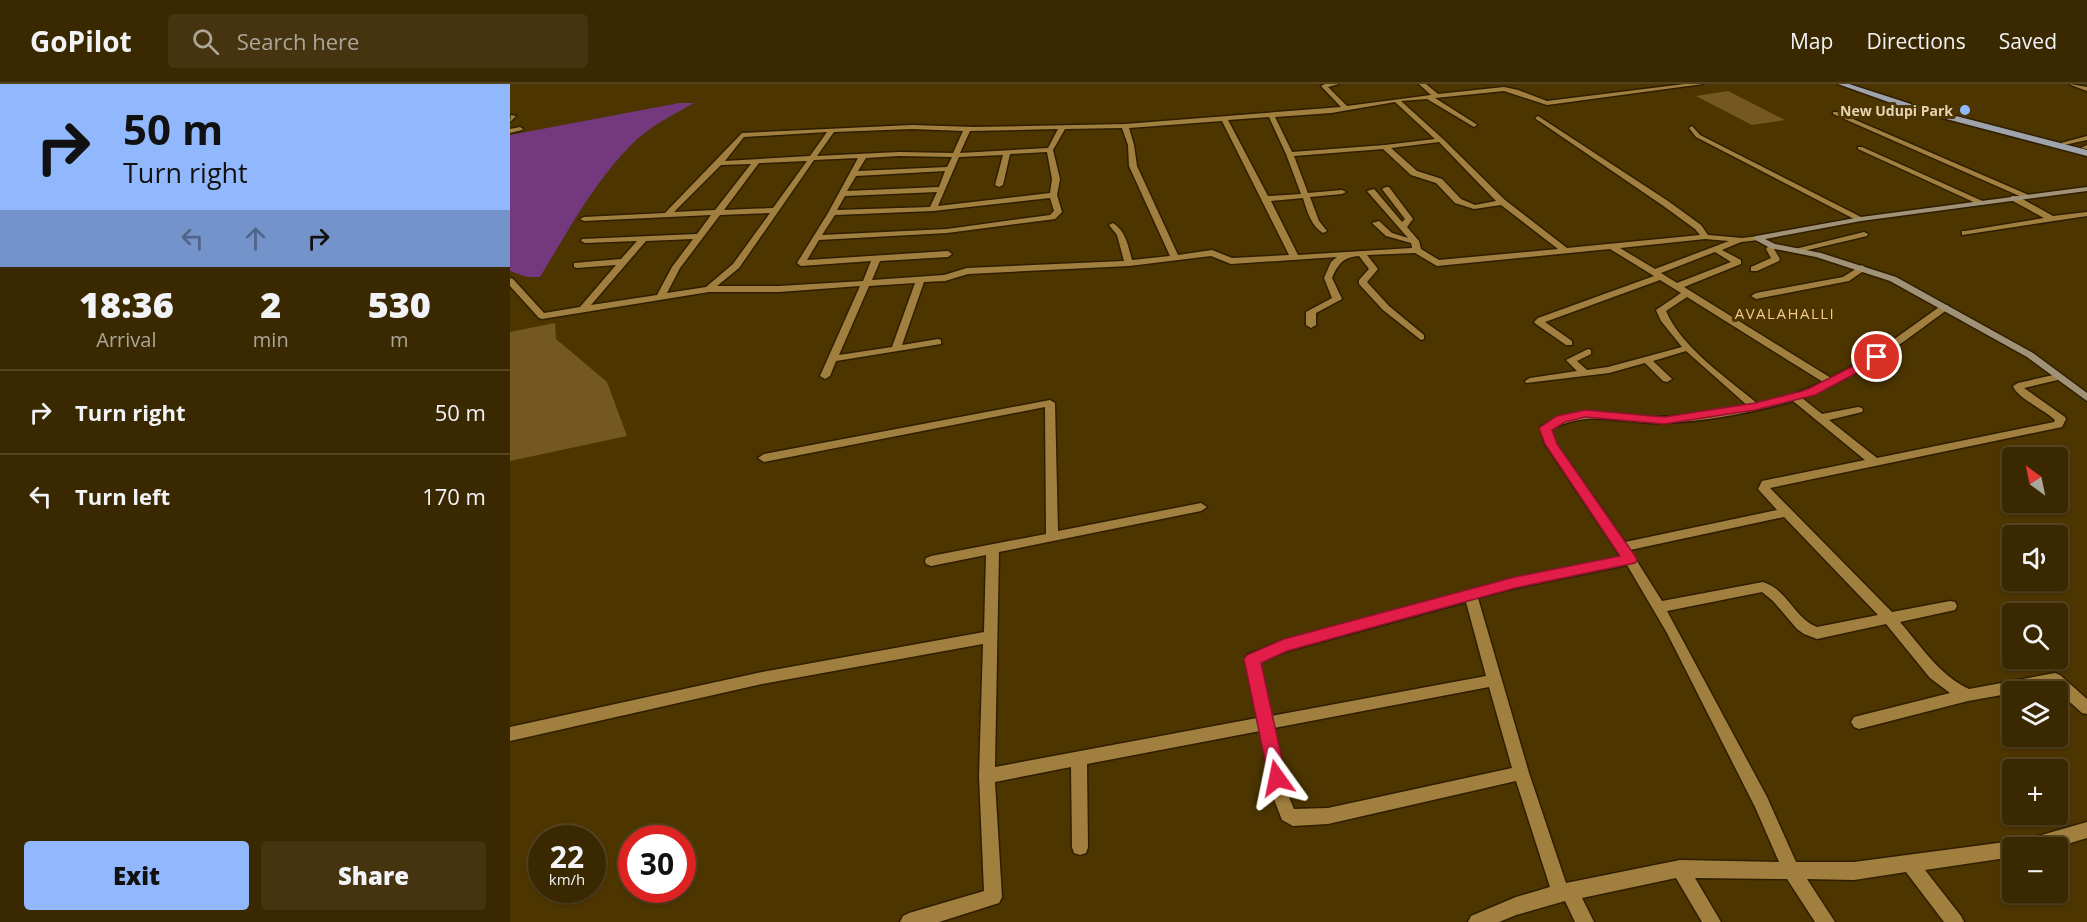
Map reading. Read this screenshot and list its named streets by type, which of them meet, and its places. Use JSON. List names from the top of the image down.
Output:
{
  "districts": ["AVALAHALLI"],
  "places": ["New Udupi Park"],
  "north": "top left",
  "page": {
    "header": "GoPilot",
    "search": "Search here",
    "nav": ["Map", "Directions", "Saved"],
    "turn": ["50 m", "Turn right"],
    "eta": [
      "18:36",
      "Arrival",
      "2",
      "min",
      "530",
      "m"
    ],
    "list": [
      {
        "name": "Turn right",
        "value": "50 m"
      },
      {
        "name": "Turn left",
        "value": "170 m"
      }
    ],
    "map_buttons": ["+", "−"],
    "speed": "22 km/h",
    "limit": "30",
    "buttons": ["Exit", "Share"]
  }
}
